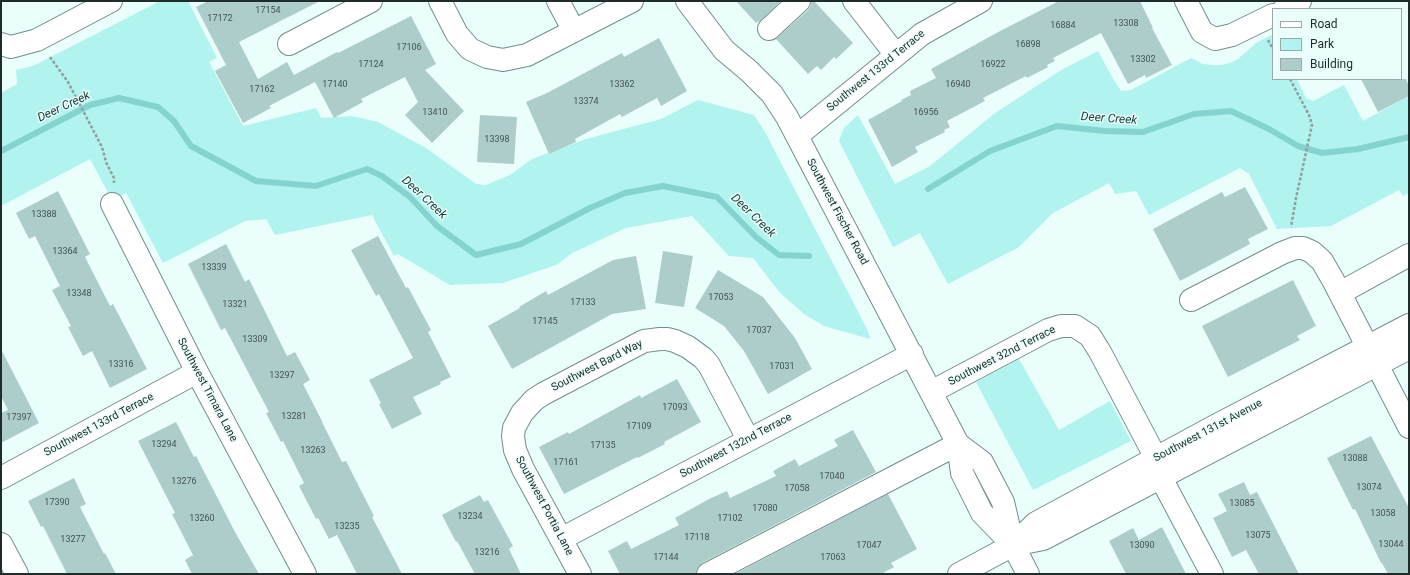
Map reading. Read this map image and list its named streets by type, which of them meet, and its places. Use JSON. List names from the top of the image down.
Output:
{
  "streets": {
    "street": [
      "Southwest 133rd Terrace",
      "Southwest Fischer Road",
      "Southwest 32nd Terrace",
      "Southwest Bard Way",
      "Southwest Timara Lane",
      "Southwest 131st Avenue",
      "Southwest 132nd Terrace",
      "Southwest Portia Lane"
    ]
  },
  "crossings": [
    ["Southwest 133rd Terrace", "Southwest Fischer Road"],
    ["Southwest 133rd Terrace", "Southwest Timara Lane"],
    ["Southwest Fischer Road", "Southwest 32nd Terrace"],
    ["Southwest Fischer Road", "Southwest 131st Avenue"],
    ["Southwest Fischer Road", "Southwest 132nd Terrace"],
    ["Southwest 32nd Terrace", "Southwest 131st Avenue"],
    ["Southwest Bard Way", "Southwest 132nd Terrace"],
    ["Southwest Bard Way", "Southwest Portia Lane"],
    ["Southwest 132nd Terrace", "Southwest Portia Lane"]
  ],
  "water": ["Deer Creek"],
  "house_numbers": [
    "17154",
    "17172",
    "13308",
    "16884",
    "16898",
    "17106",
    "13302",
    "17124",
    "16922",
    "17140",
    "13362",
    "16940",
    "17162",
    "13374",
    "13410",
    "16956",
    "13398",
    "13388",
    "13364",
    "13339",
    "13348",
    "17053",
    "17133",
    "13321",
    "17145",
    "17037",
    "13309",
    "13316",
    "17031",
    "13297",
    "17093",
    "13281",
    "17397",
    "17109",
    "13294",
    "17135",
    "13263",
    "13088",
    "17161",
    "17040",
    "13276",
    "13074",
    "17058",
    "17390",
    "13085",
    "17080",
    "13058",
    "13234",
    "13260",
    "17102",
    "13235",
    "13075",
    "17118",
    "13277",
    "13044",
    "17047",
    "13090",
    "13216",
    "17144",
    "17063"
  ],
  "legend": ["Road", "Park", "Building"]
}
